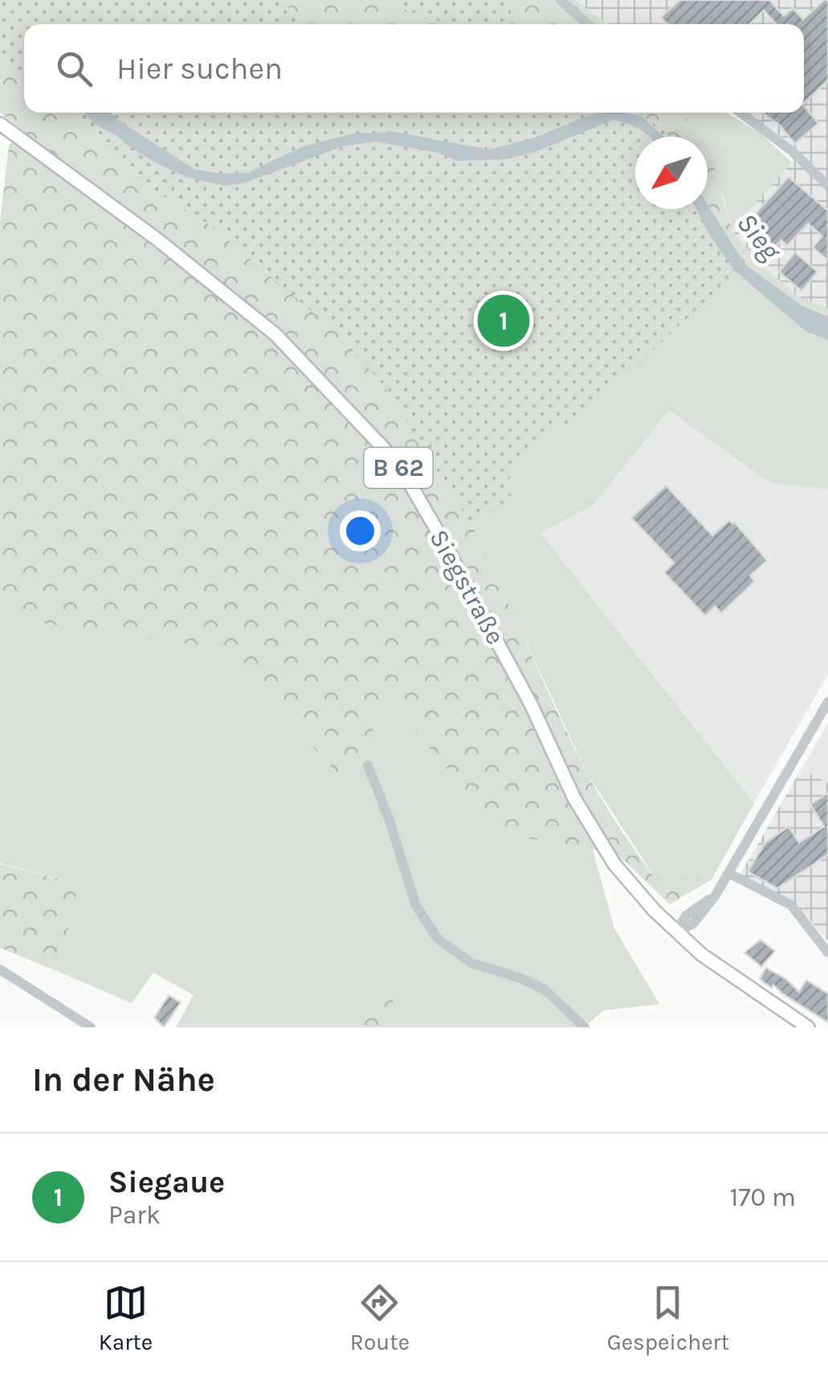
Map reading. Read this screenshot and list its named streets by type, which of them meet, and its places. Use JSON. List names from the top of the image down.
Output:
{
  "streets": {
    "main road": ["B 62", "Siegstraße"]
  },
  "water": ["Sieg"],
  "north": "bottom left",
  "page": {
    "search": "Hier suchen",
    "pins": "1",
    "heading": "In der Nähe",
    "list": [
      {
        "mark": "1",
        "name": "Siegaue",
        "note": "Park",
        "value": "170 m"
      }
    ],
    "nav": ["Karte", "Route", "Gespeichert"]
  }
}
